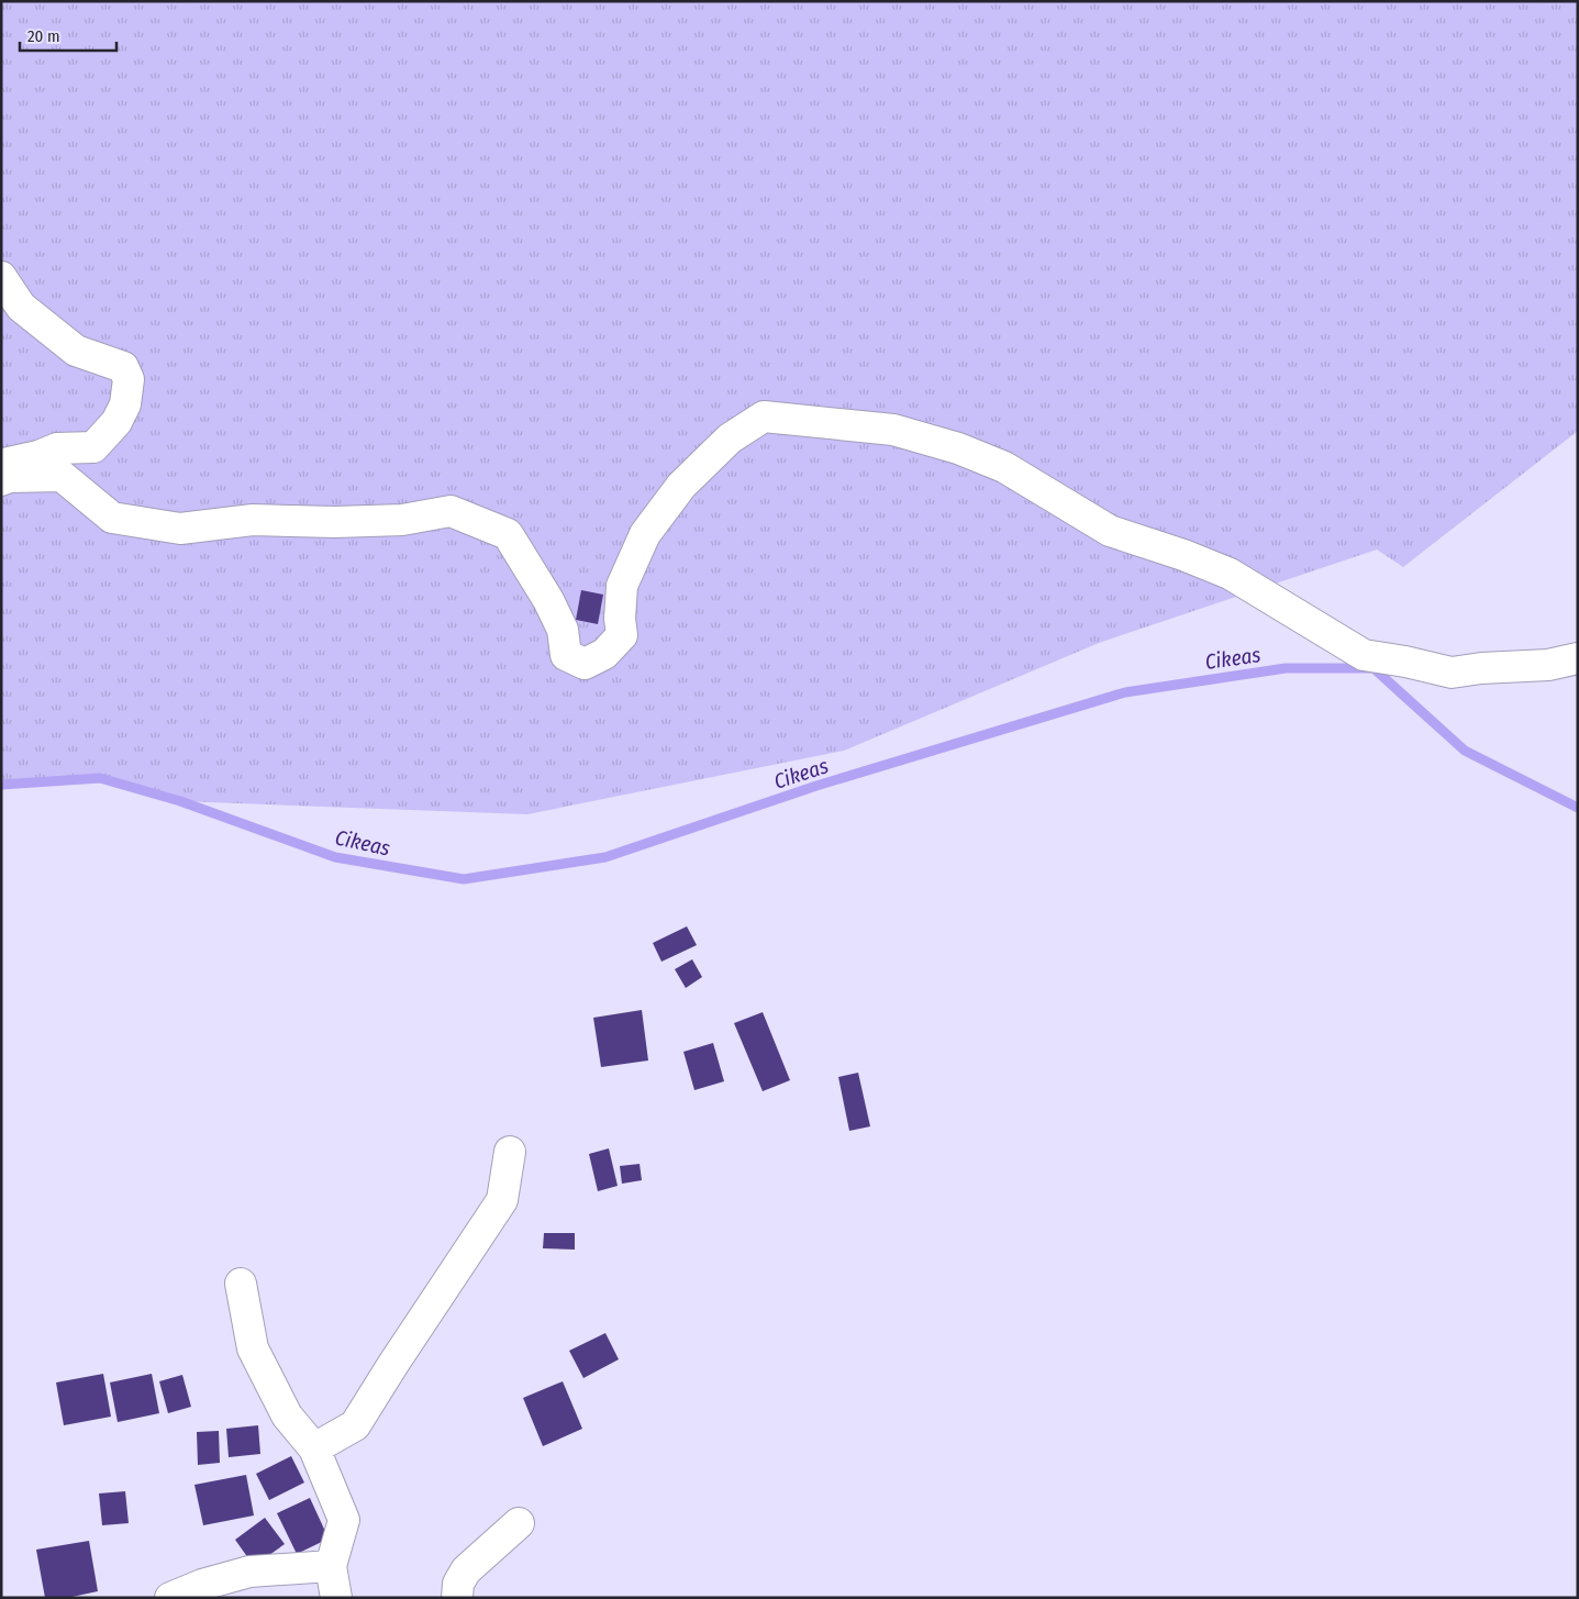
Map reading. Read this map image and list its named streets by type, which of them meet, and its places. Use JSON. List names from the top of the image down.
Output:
{
  "water": ["Cikeas"],
  "scale_bar": "20 m"
}
